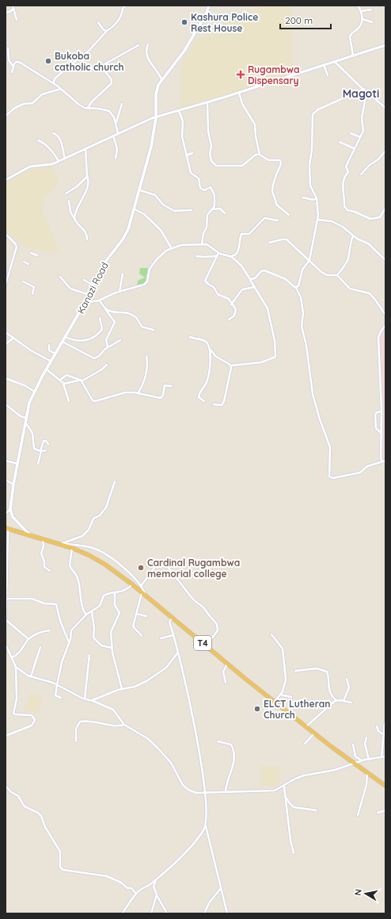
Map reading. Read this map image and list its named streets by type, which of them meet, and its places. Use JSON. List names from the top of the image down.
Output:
{
  "streets": {
    "highway": ["T4"],
    "main road": ["Kanazi Road"]
  },
  "districts": ["Magoti"],
  "places": {
    "other": [
      "Kashura Police Rest House",
      "Bukoba catholic church",
      "Cardinal Rugambwa memorial college",
      "ELCT Lutheran Church"
    ],
    "health": ["Rugambwa Dispensary"]
  },
  "scale_bar": "200 m",
  "north": "left"
}
